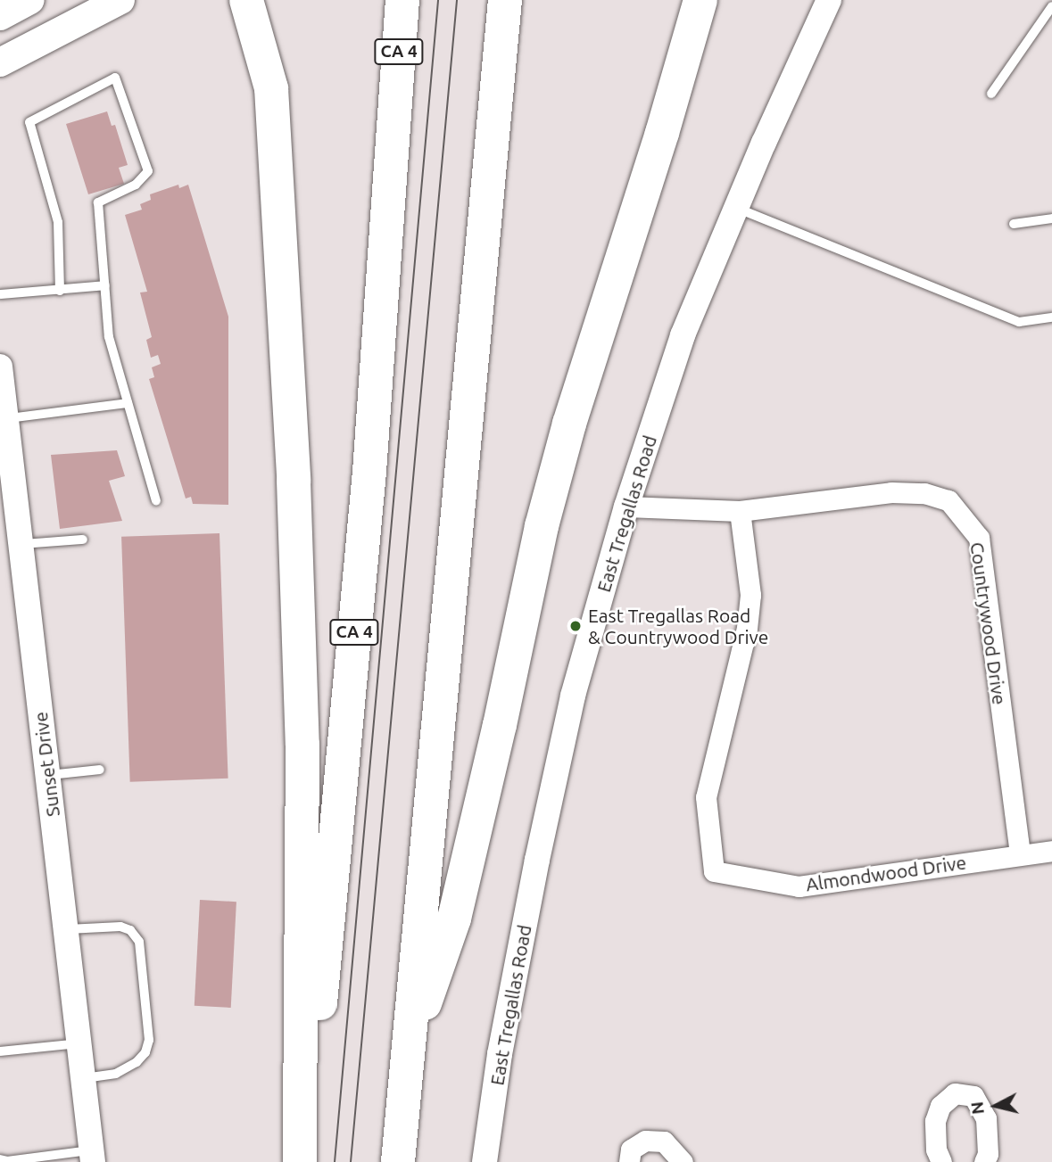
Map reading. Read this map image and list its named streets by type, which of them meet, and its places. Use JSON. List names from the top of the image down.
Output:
{
  "streets": {
    "highway": ["CA 4"],
    "street": [
      "East Tregallas Road",
      "Countrywood Drive",
      "Sunset Drive",
      "Almondwood Drive"
    ]
  },
  "crossings": [
    ["East Tregallas Road", "Countrywood Drive"],
    ["Countrywood Drive", "Almondwood Drive"]
  ],
  "places": ["East Tregallas Road & Countrywood Drive"],
  "north": "left"
}
